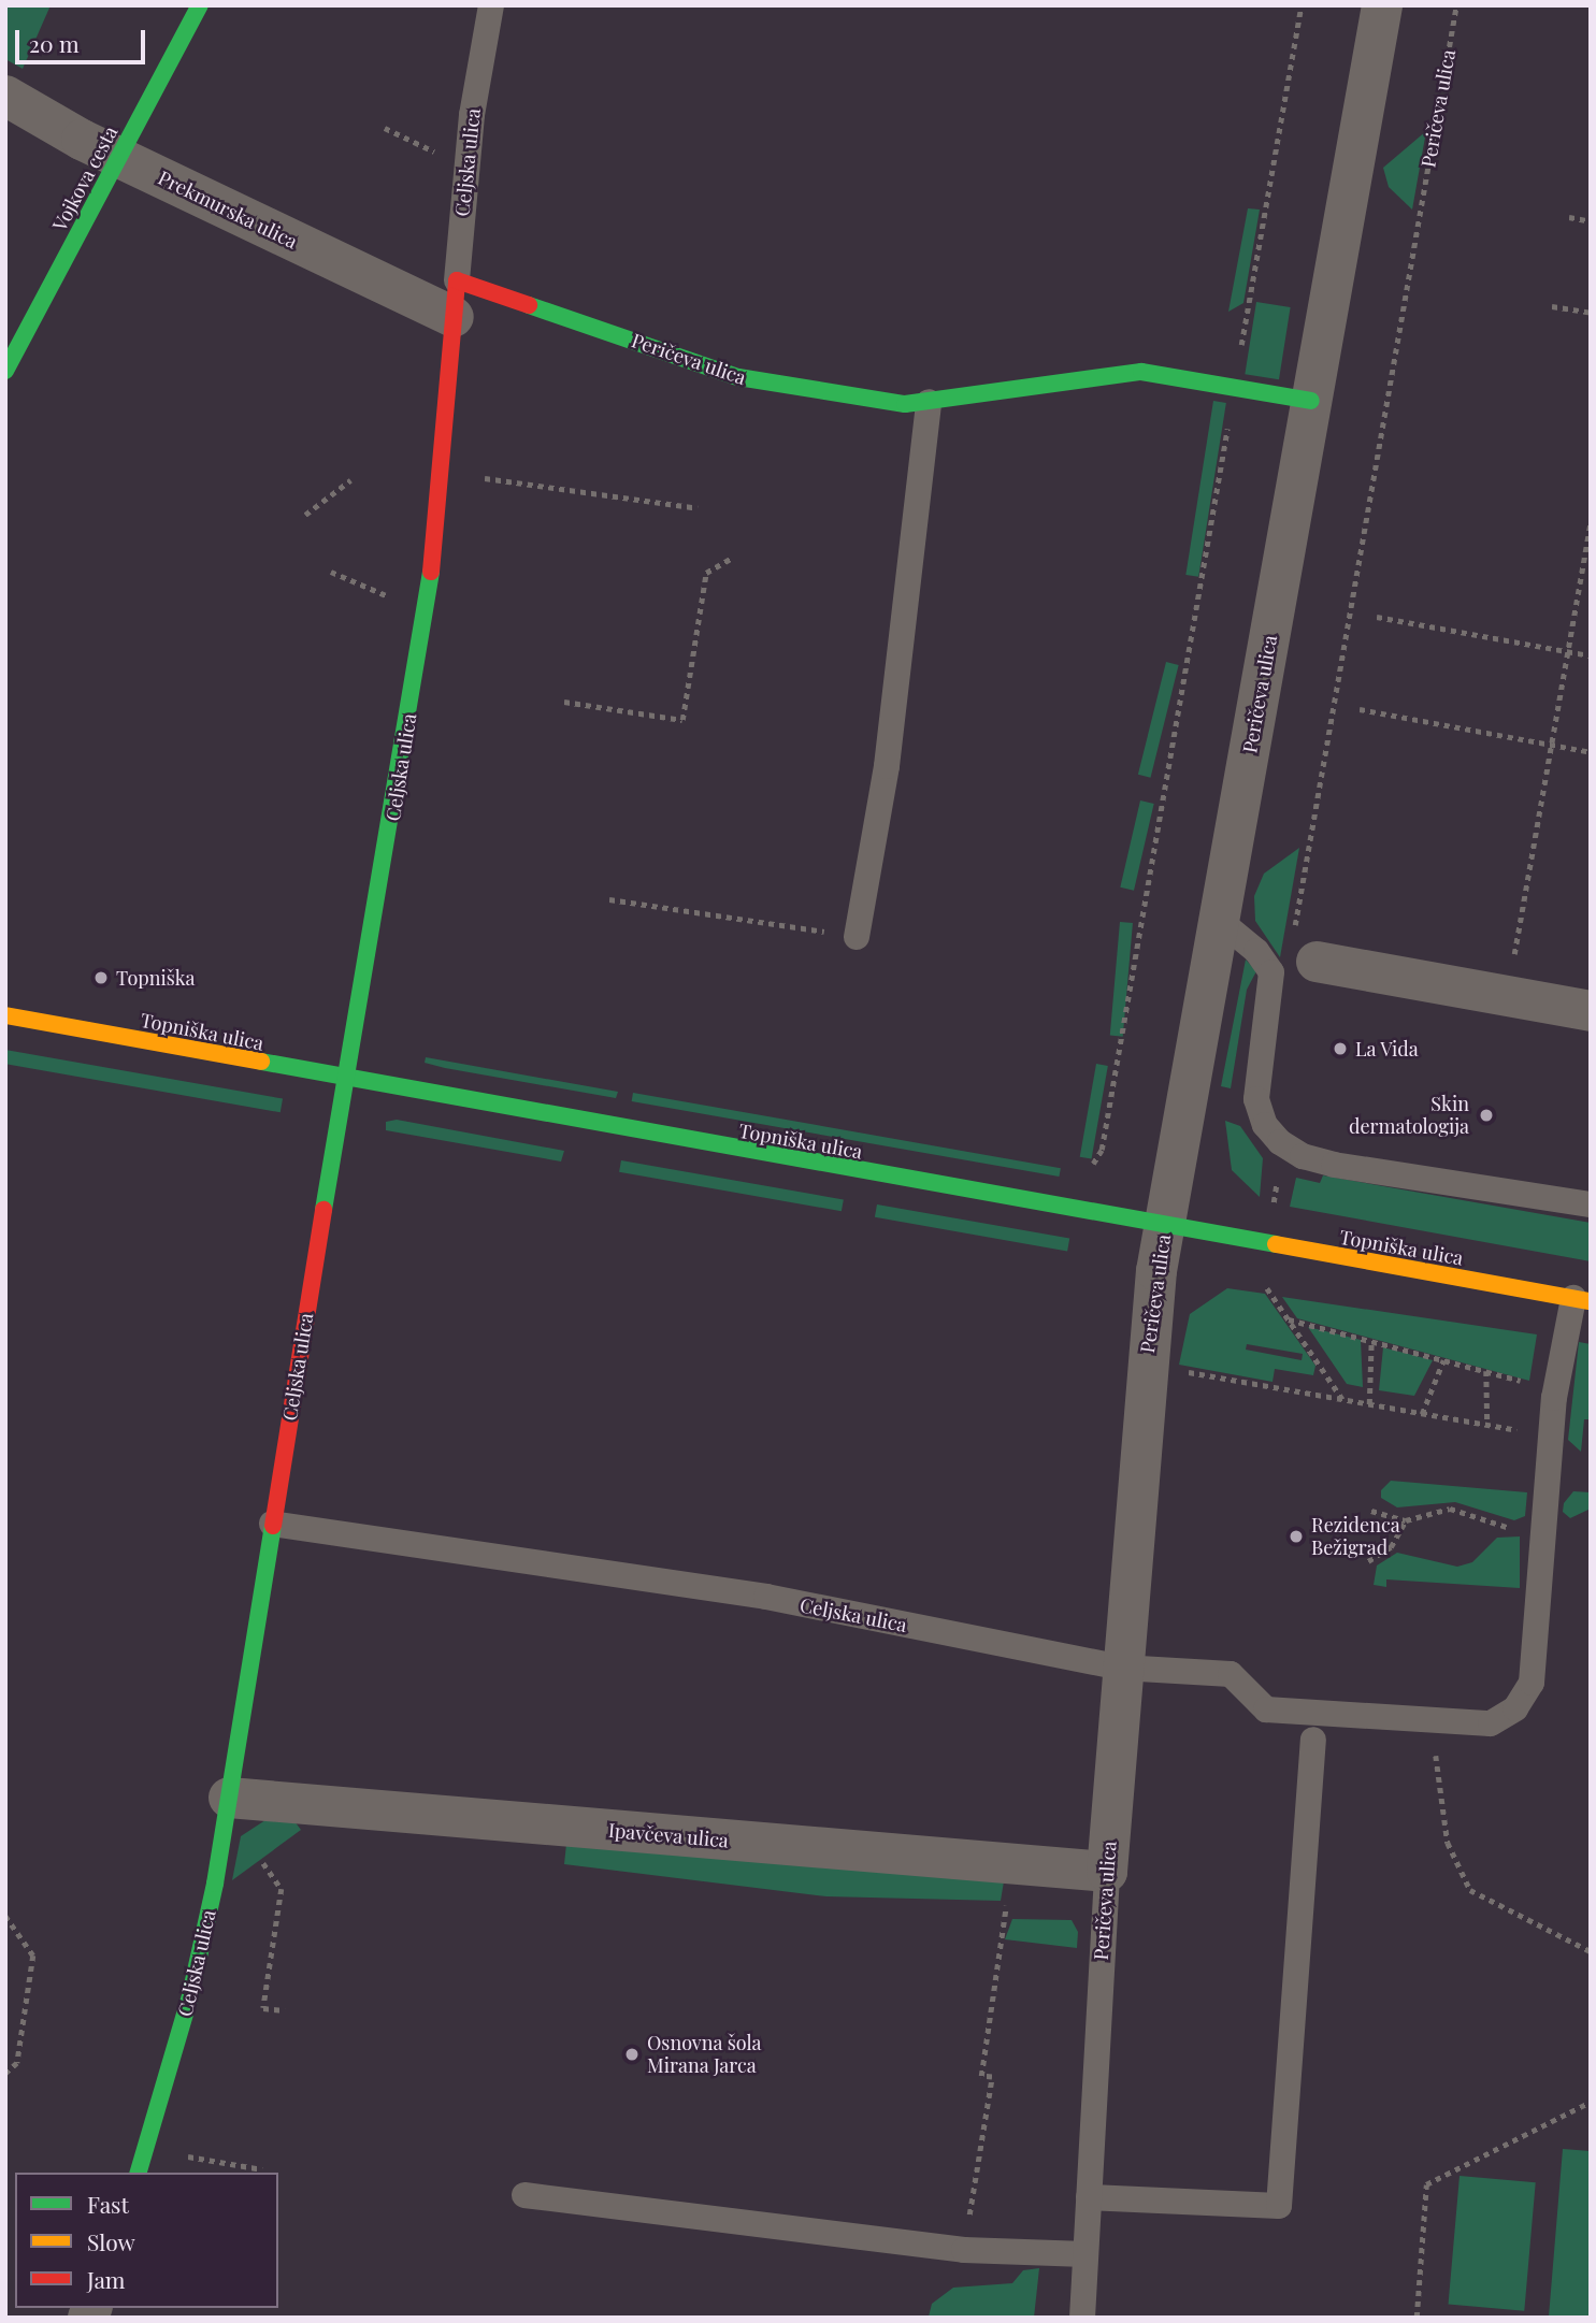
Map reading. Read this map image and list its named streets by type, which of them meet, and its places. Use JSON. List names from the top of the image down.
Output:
{
  "streets": {
    "street": [
      "Peričeva ulica",
      "Celjska ulica",
      "Vojkova cesta",
      "Prekmurska ulica",
      "Topniška ulica",
      "Ipavčeva ulica"
    ]
  },
  "crossings": [
    ["Peričeva ulica", "Celjska ulica"],
    ["Peričeva ulica", "Prekmurska ulica"],
    ["Peričeva ulica", "Topniška ulica"],
    ["Peričeva ulica", "Ipavčeva ulica"],
    ["Celjska ulica", "Prekmurska ulica"],
    ["Celjska ulica", "Topniška ulica"],
    ["Celjska ulica", "Ipavčeva ulica"],
    ["Vojkova cesta", "Prekmurska ulica"]
  ],
  "places": [
    "Topniška",
    "La Vida",
    "Skin dermatologija",
    "Rezidenca Bežigrad",
    "Osnovna šola Mirana Jarca"
  ],
  "legend": ["Fast", "Slow", "Jam"],
  "scale_bar": "20 m"
}
